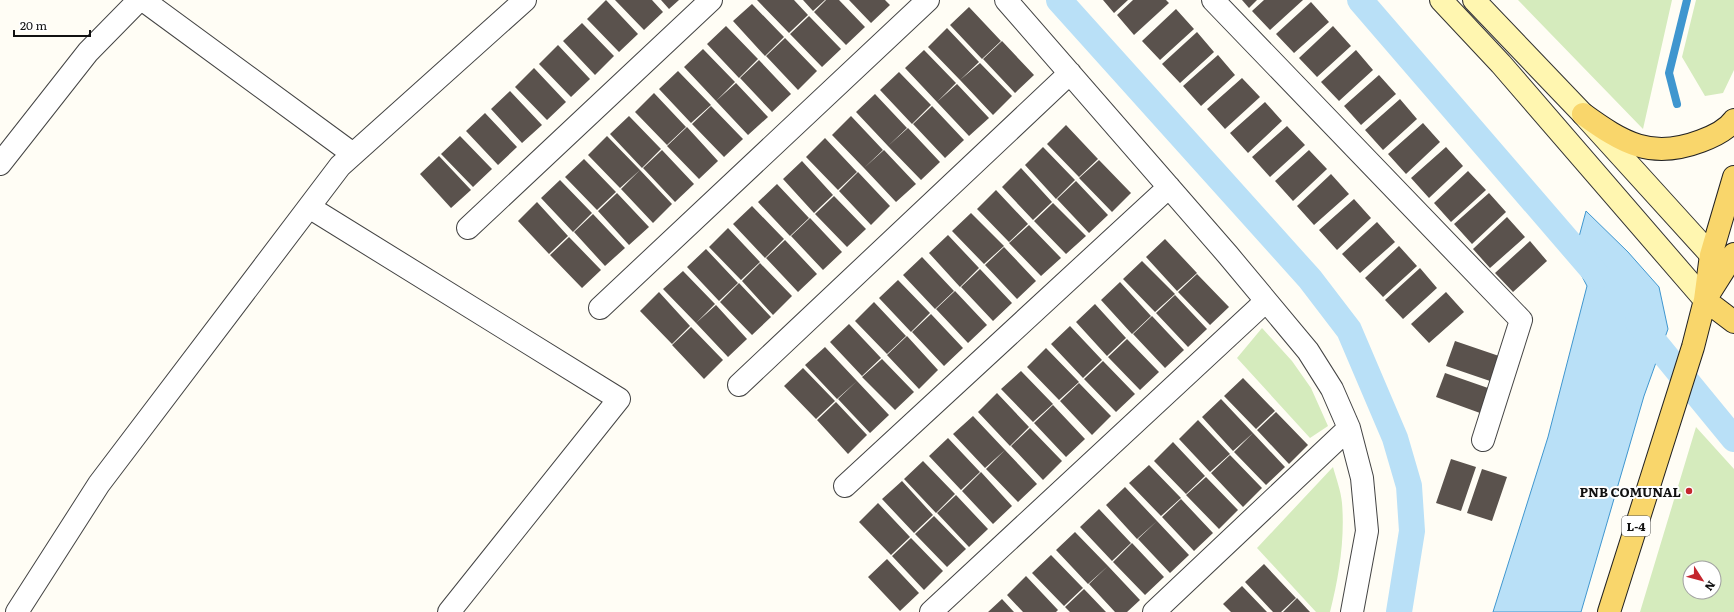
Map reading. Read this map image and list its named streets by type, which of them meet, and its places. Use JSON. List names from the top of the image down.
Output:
{
  "streets": {
    "main road": ["L-4"]
  },
  "places": ["PNB COMUNAL"],
  "scale_bar": "20 m",
  "north": "bottom right"
}
